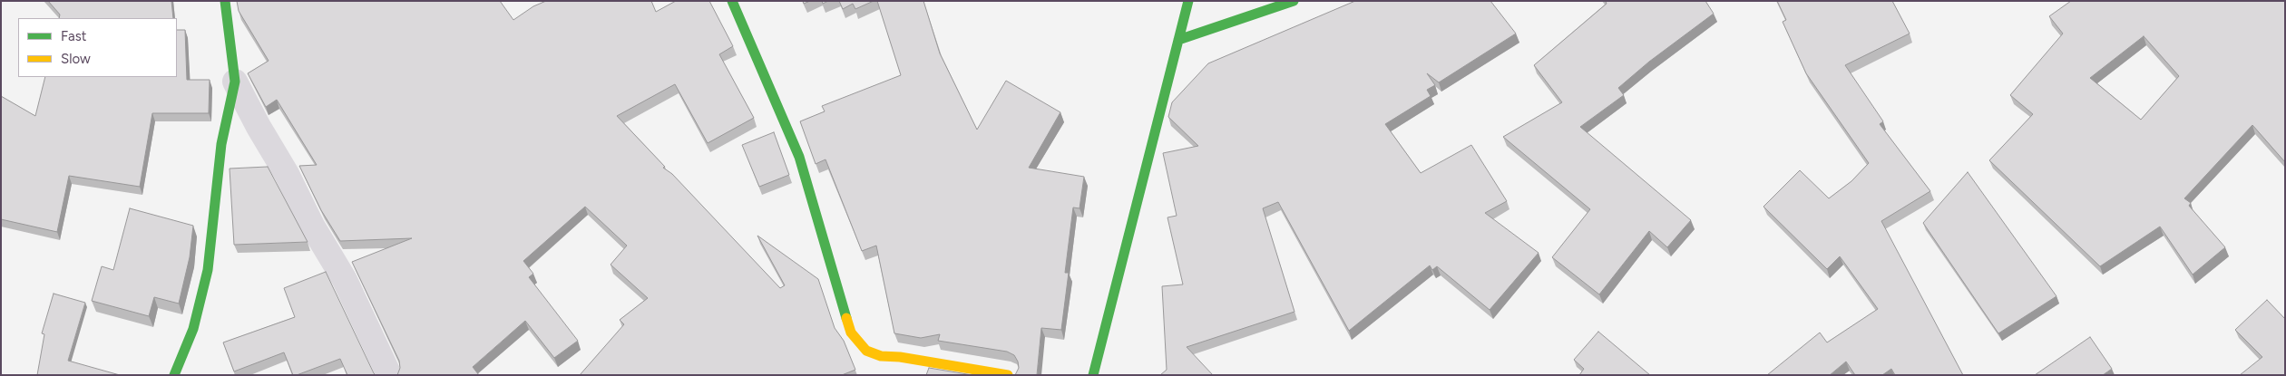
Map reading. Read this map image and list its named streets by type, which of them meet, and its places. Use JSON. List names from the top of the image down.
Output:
{
  "legend": ["Fast", "Slow"]
}
